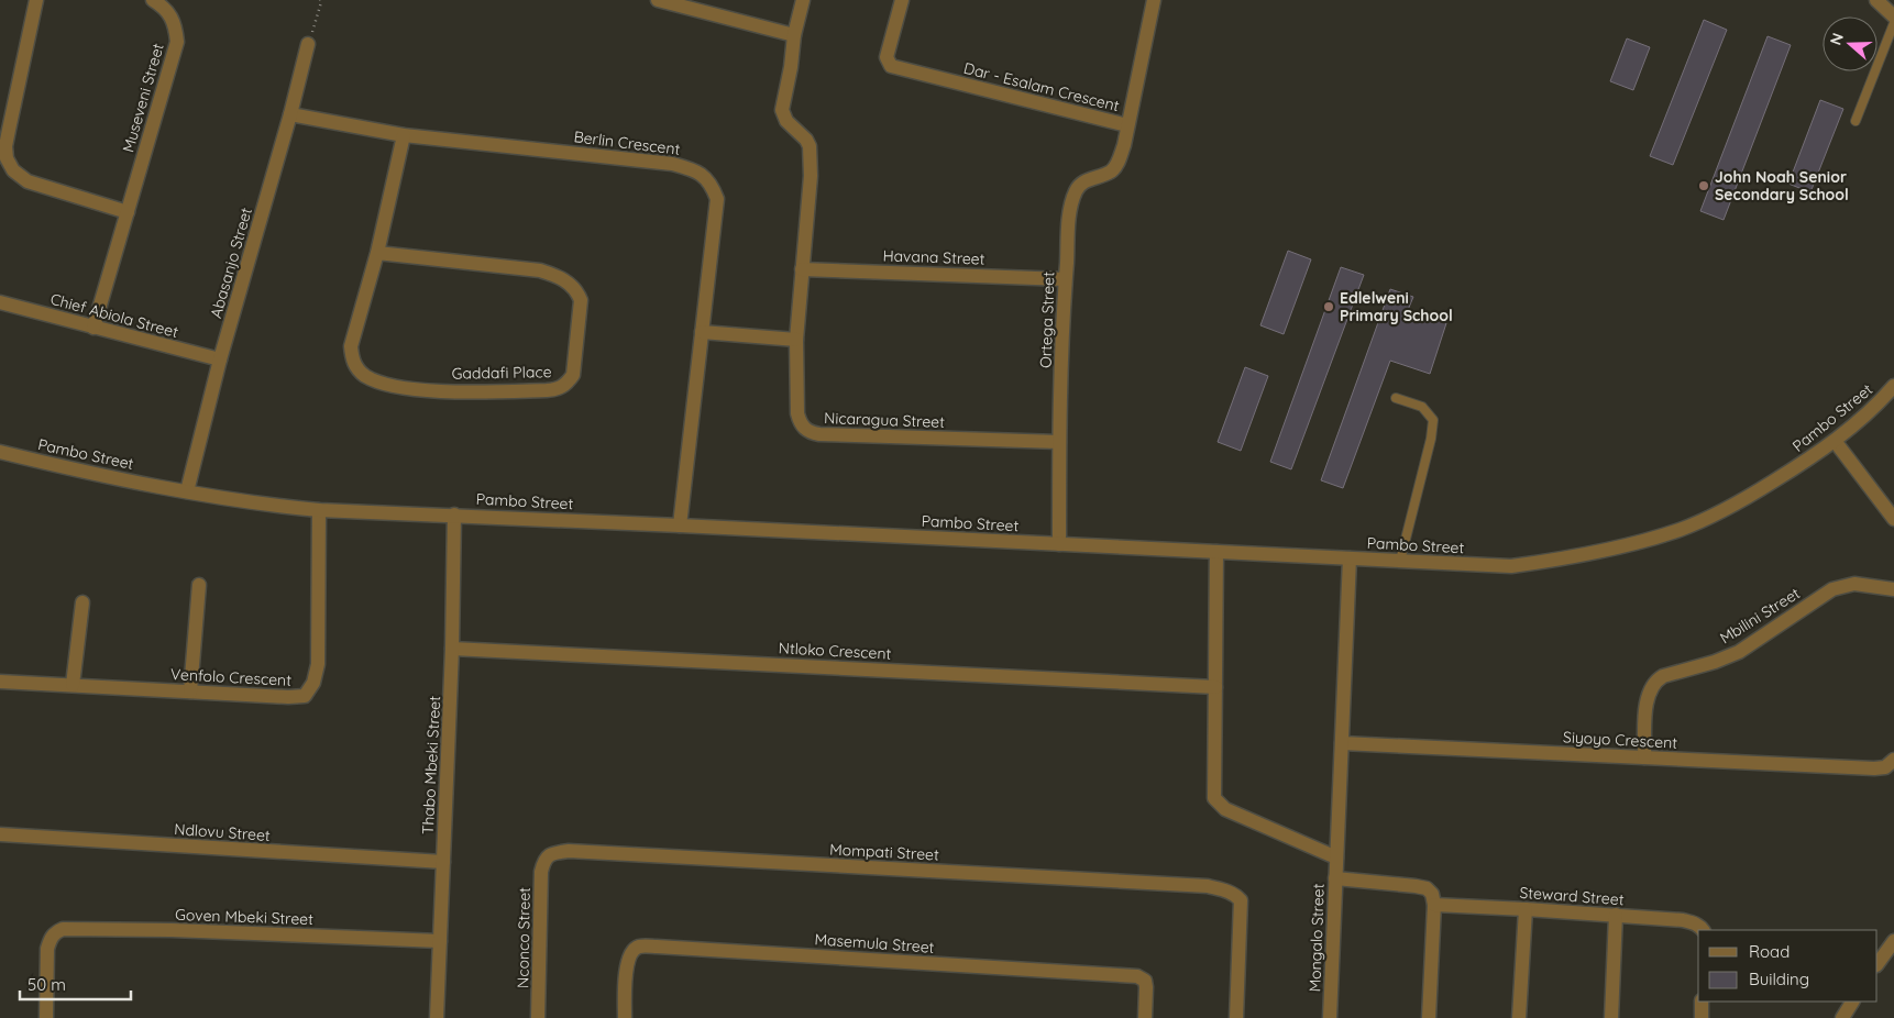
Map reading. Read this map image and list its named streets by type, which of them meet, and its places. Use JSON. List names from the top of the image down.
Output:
{
  "streets": {
    "street": [
      "Dar - Esalam Crescent",
      "Museveni Street",
      "Berlin Crescent",
      "Havana Street",
      "Abasanjo Street",
      "Chief Abiola Street",
      "Ortega Street",
      "Gaddafi Place",
      "Pambo Street",
      "Nicaragua Street",
      "Mbilini Street",
      "Ntloko Crescent",
      "Venfolo Crescent",
      "Siyoyo Crescent",
      "Thabo Mbeki Street",
      "Ndlovu Street",
      "Mompati Street",
      "Steward Street",
      "Goven Mbeki Street",
      "Nconco Street",
      "Mongalo Street",
      "Masemula Street"
    ]
  },
  "crossings": [
    ["Dar - Esalam Crescent", "Ortega Street"],
    ["Museveni Street", "Chief Abiola Street"],
    ["Berlin Crescent", "Abasanjo Street"],
    ["Berlin Crescent", "Gaddafi Place"],
    ["Berlin Crescent", "Pambo Street"],
    ["Havana Street", "Ortega Street"],
    ["Havana Street", "Nicaragua Street"],
    ["Abasanjo Street", "Chief Abiola Street"],
    ["Abasanjo Street", "Pambo Street"],
    ["Ortega Street", "Pambo Street"],
    ["Ortega Street", "Nicaragua Street"],
    ["Pambo Street", "Venfolo Crescent"],
    ["Pambo Street", "Thabo Mbeki Street"],
    ["Mbilini Street", "Siyoyo Crescent"],
    ["Ntloko Crescent", "Thabo Mbeki Street"],
    ["Thabo Mbeki Street", "Ndlovu Street"],
    ["Thabo Mbeki Street", "Goven Mbeki Street"],
    ["Mompati Street", "Nconco Street"]
  ],
  "places": ["John Noah Senior Secondary School", "Edlelweni Primary School"],
  "legend": ["Road", "Building"],
  "scale_bar": "50 m",
  "north": "left"
}
